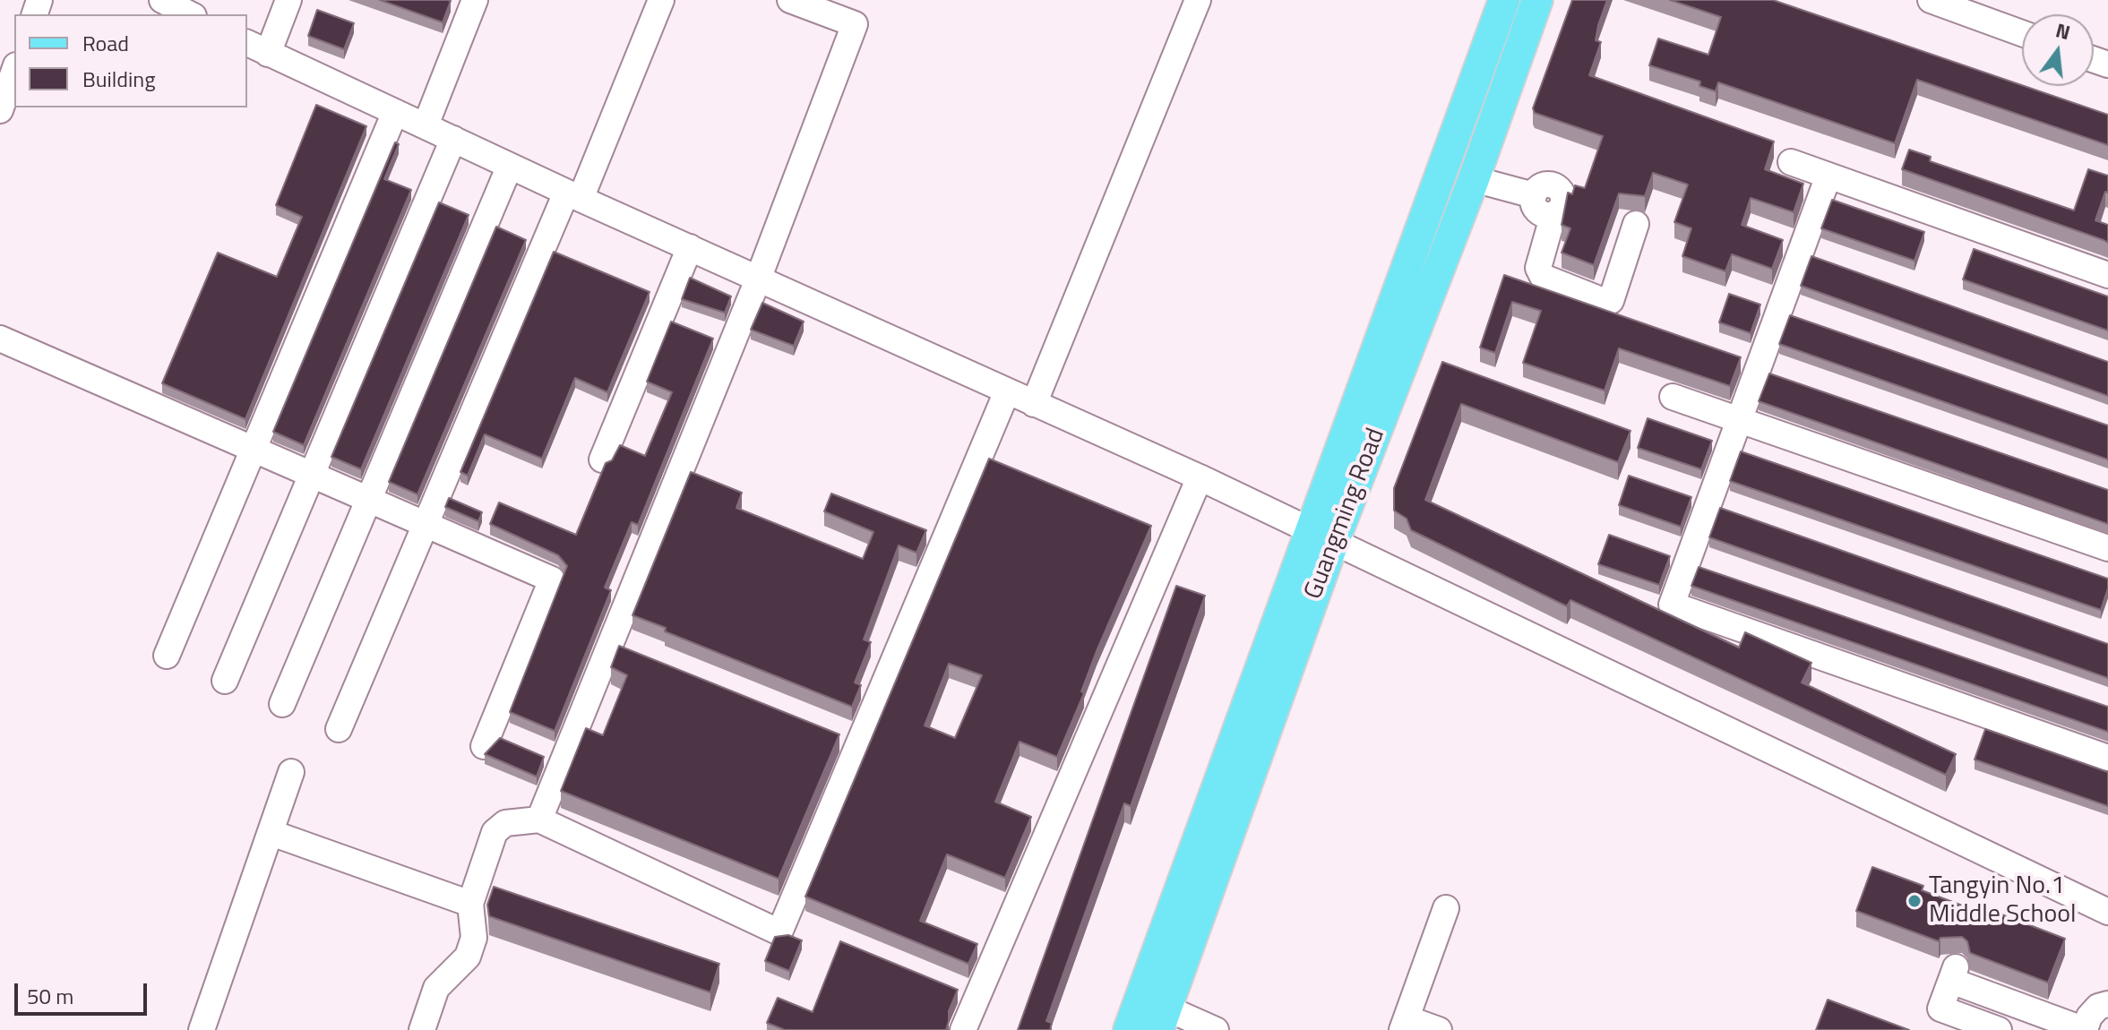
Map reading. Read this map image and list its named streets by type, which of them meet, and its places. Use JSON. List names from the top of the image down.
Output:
{
  "streets": {
    "main road": ["Guangming Road"]
  },
  "places": ["Tangyin No.1 Middle School"],
  "legend": ["Road", "Building"],
  "scale_bar": "50 m",
  "north": "top"
}
